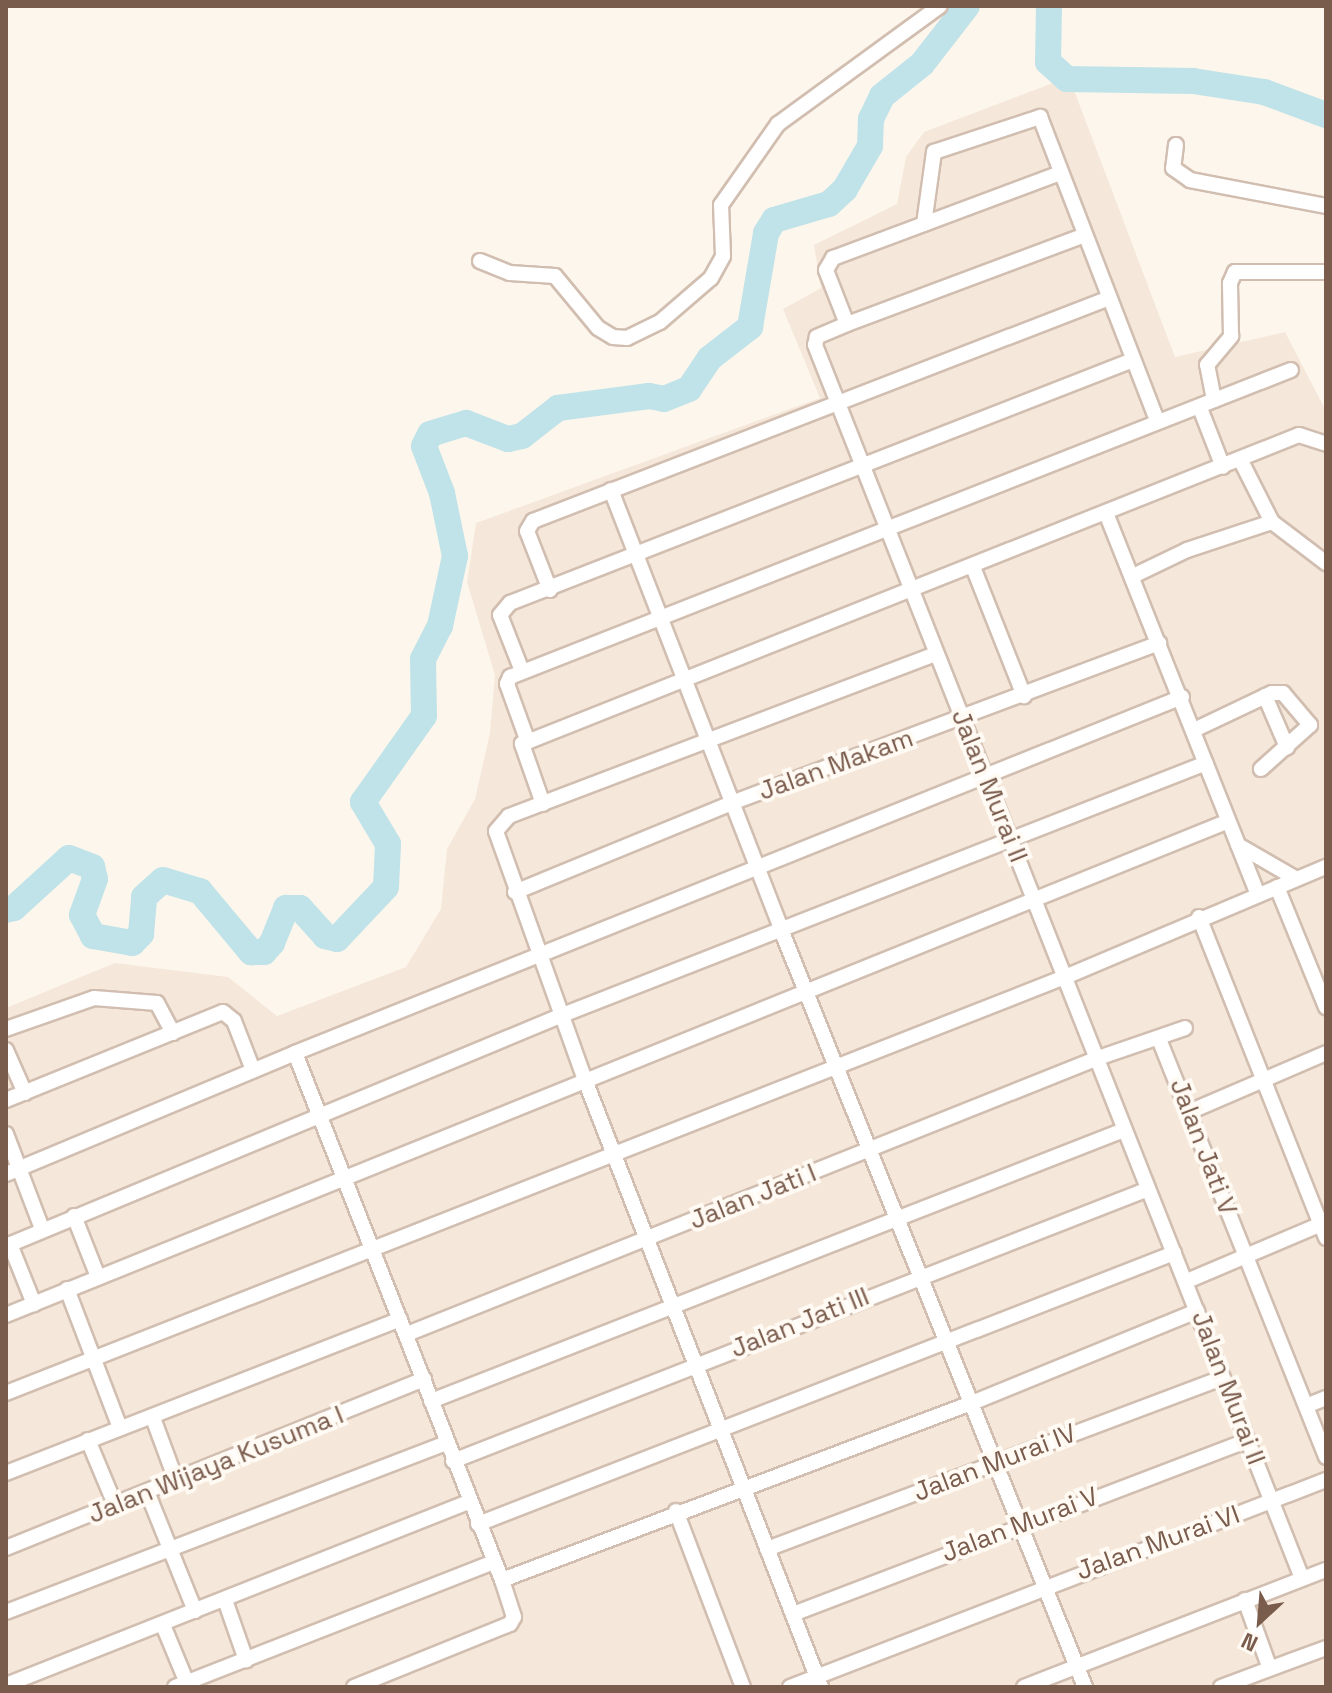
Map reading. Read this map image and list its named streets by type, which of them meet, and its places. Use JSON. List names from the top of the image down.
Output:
{
  "streets": {
    "street": [
      "Jalan Makam",
      "Jalan Murai II",
      "Jalan Jati V",
      "Jalan Jati I",
      "Jalan Jati III",
      "Jalan Murai IV",
      "Jalan Wijaya Kusuma I",
      "Jalan Murai V",
      "Jalan Murai VI"
    ]
  },
  "crossings": [
    ["Jalan Makam", "Jalan Murai II"],
    ["Jalan Murai II", "Jalan Jati I"],
    ["Jalan Murai II", "Jalan Jati III"],
    ["Jalan Murai II", "Jalan Murai IV"],
    ["Jalan Murai II", "Jalan Murai V"],
    ["Jalan Murai II", "Jalan Murai VI"],
    ["Jalan Jati V", "Jalan Jati I"]
  ],
  "north": "bottom left"
}
